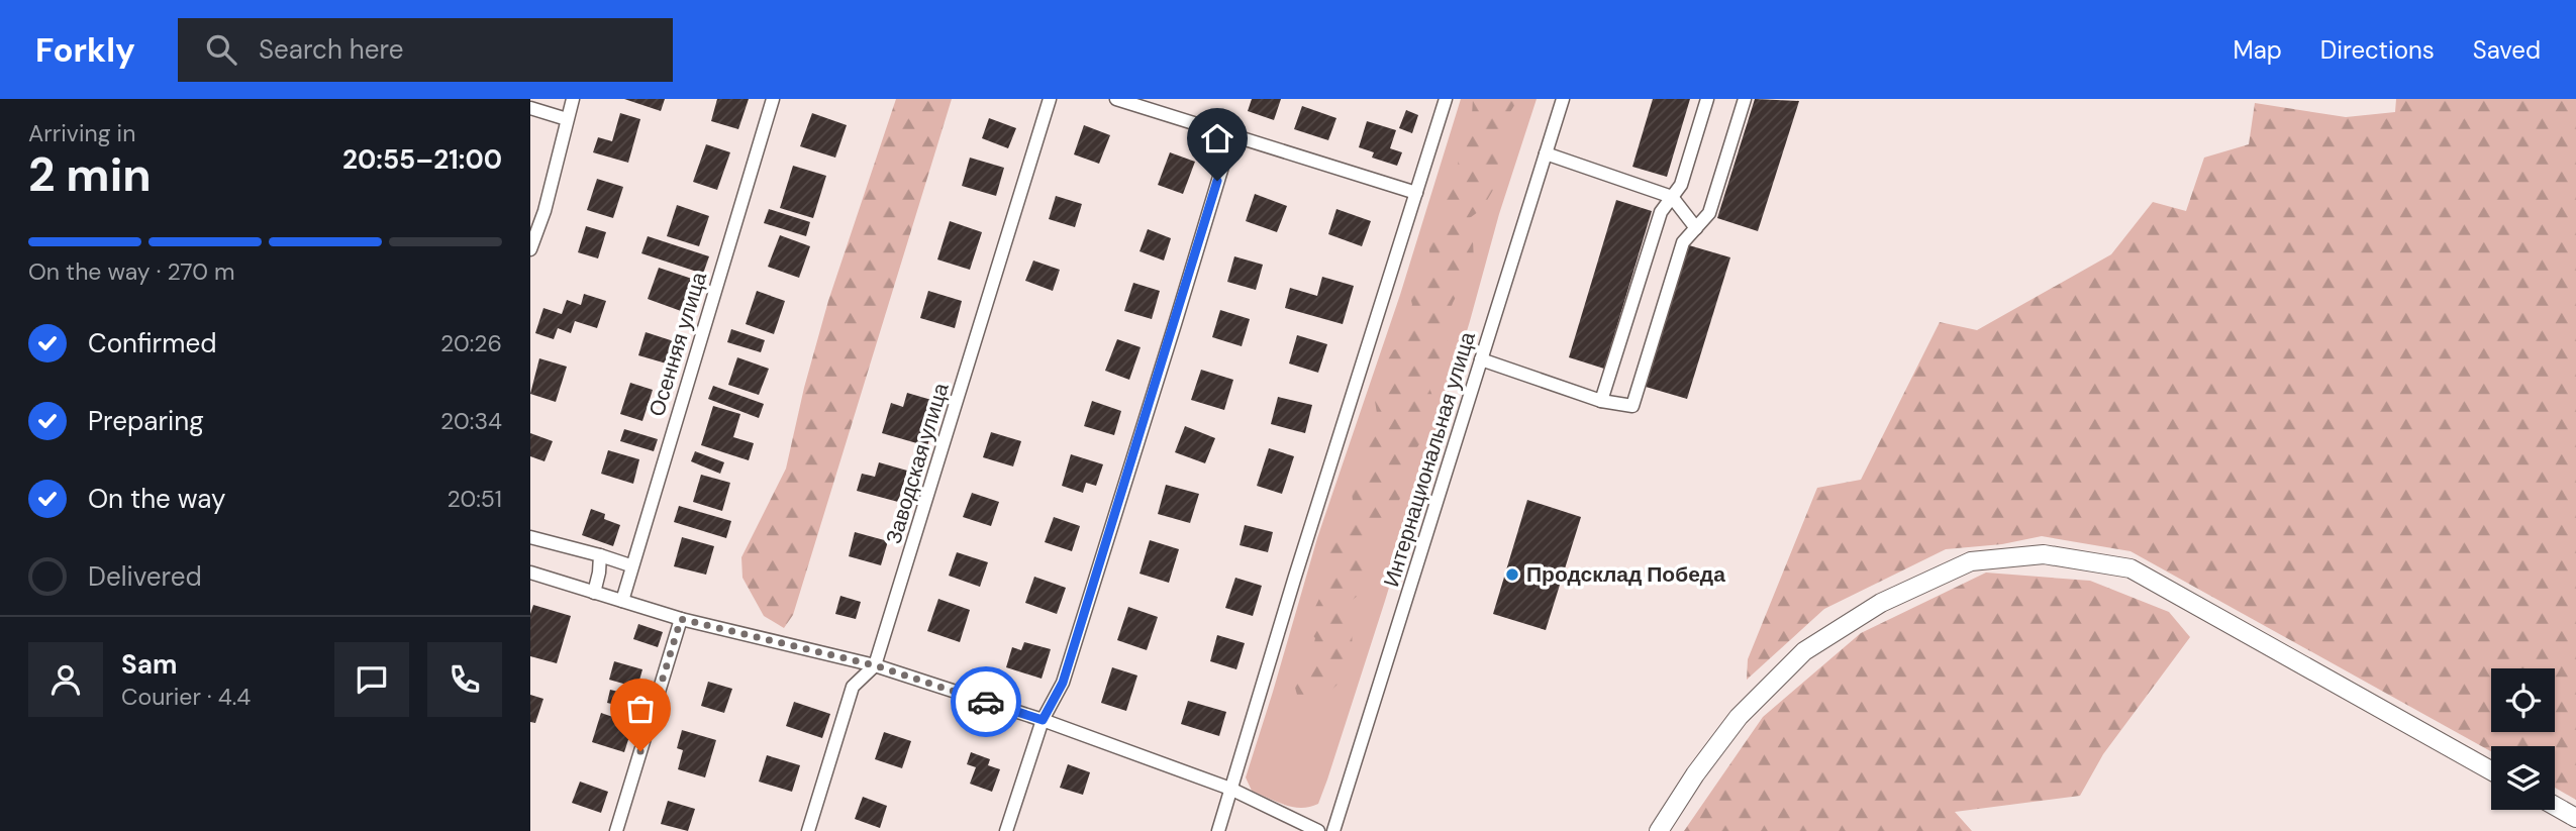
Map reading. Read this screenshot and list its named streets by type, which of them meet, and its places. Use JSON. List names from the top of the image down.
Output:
{
  "streets": {
    "street": ["Осенняя улица", "Интернациональная улица", "Заводская улица"]
  },
  "places": ["Продсклад Победа"],
  "page": {
    "header": "Forkly",
    "search": "Search here",
    "nav": ["Map", "Directions", "Saved"],
    "heading": ["2 min", "Arriving in", "20:55–21:00"],
    "panel": ["Sam", "Courier · 4.4"],
    "bar": "On the way · 270 m",
    "list": [
      ["Confirmed", "20:26"],
      ["Preparing", "20:34"],
      ["On the way", "20:51"],
      "Delivered"
    ]
  }
}
